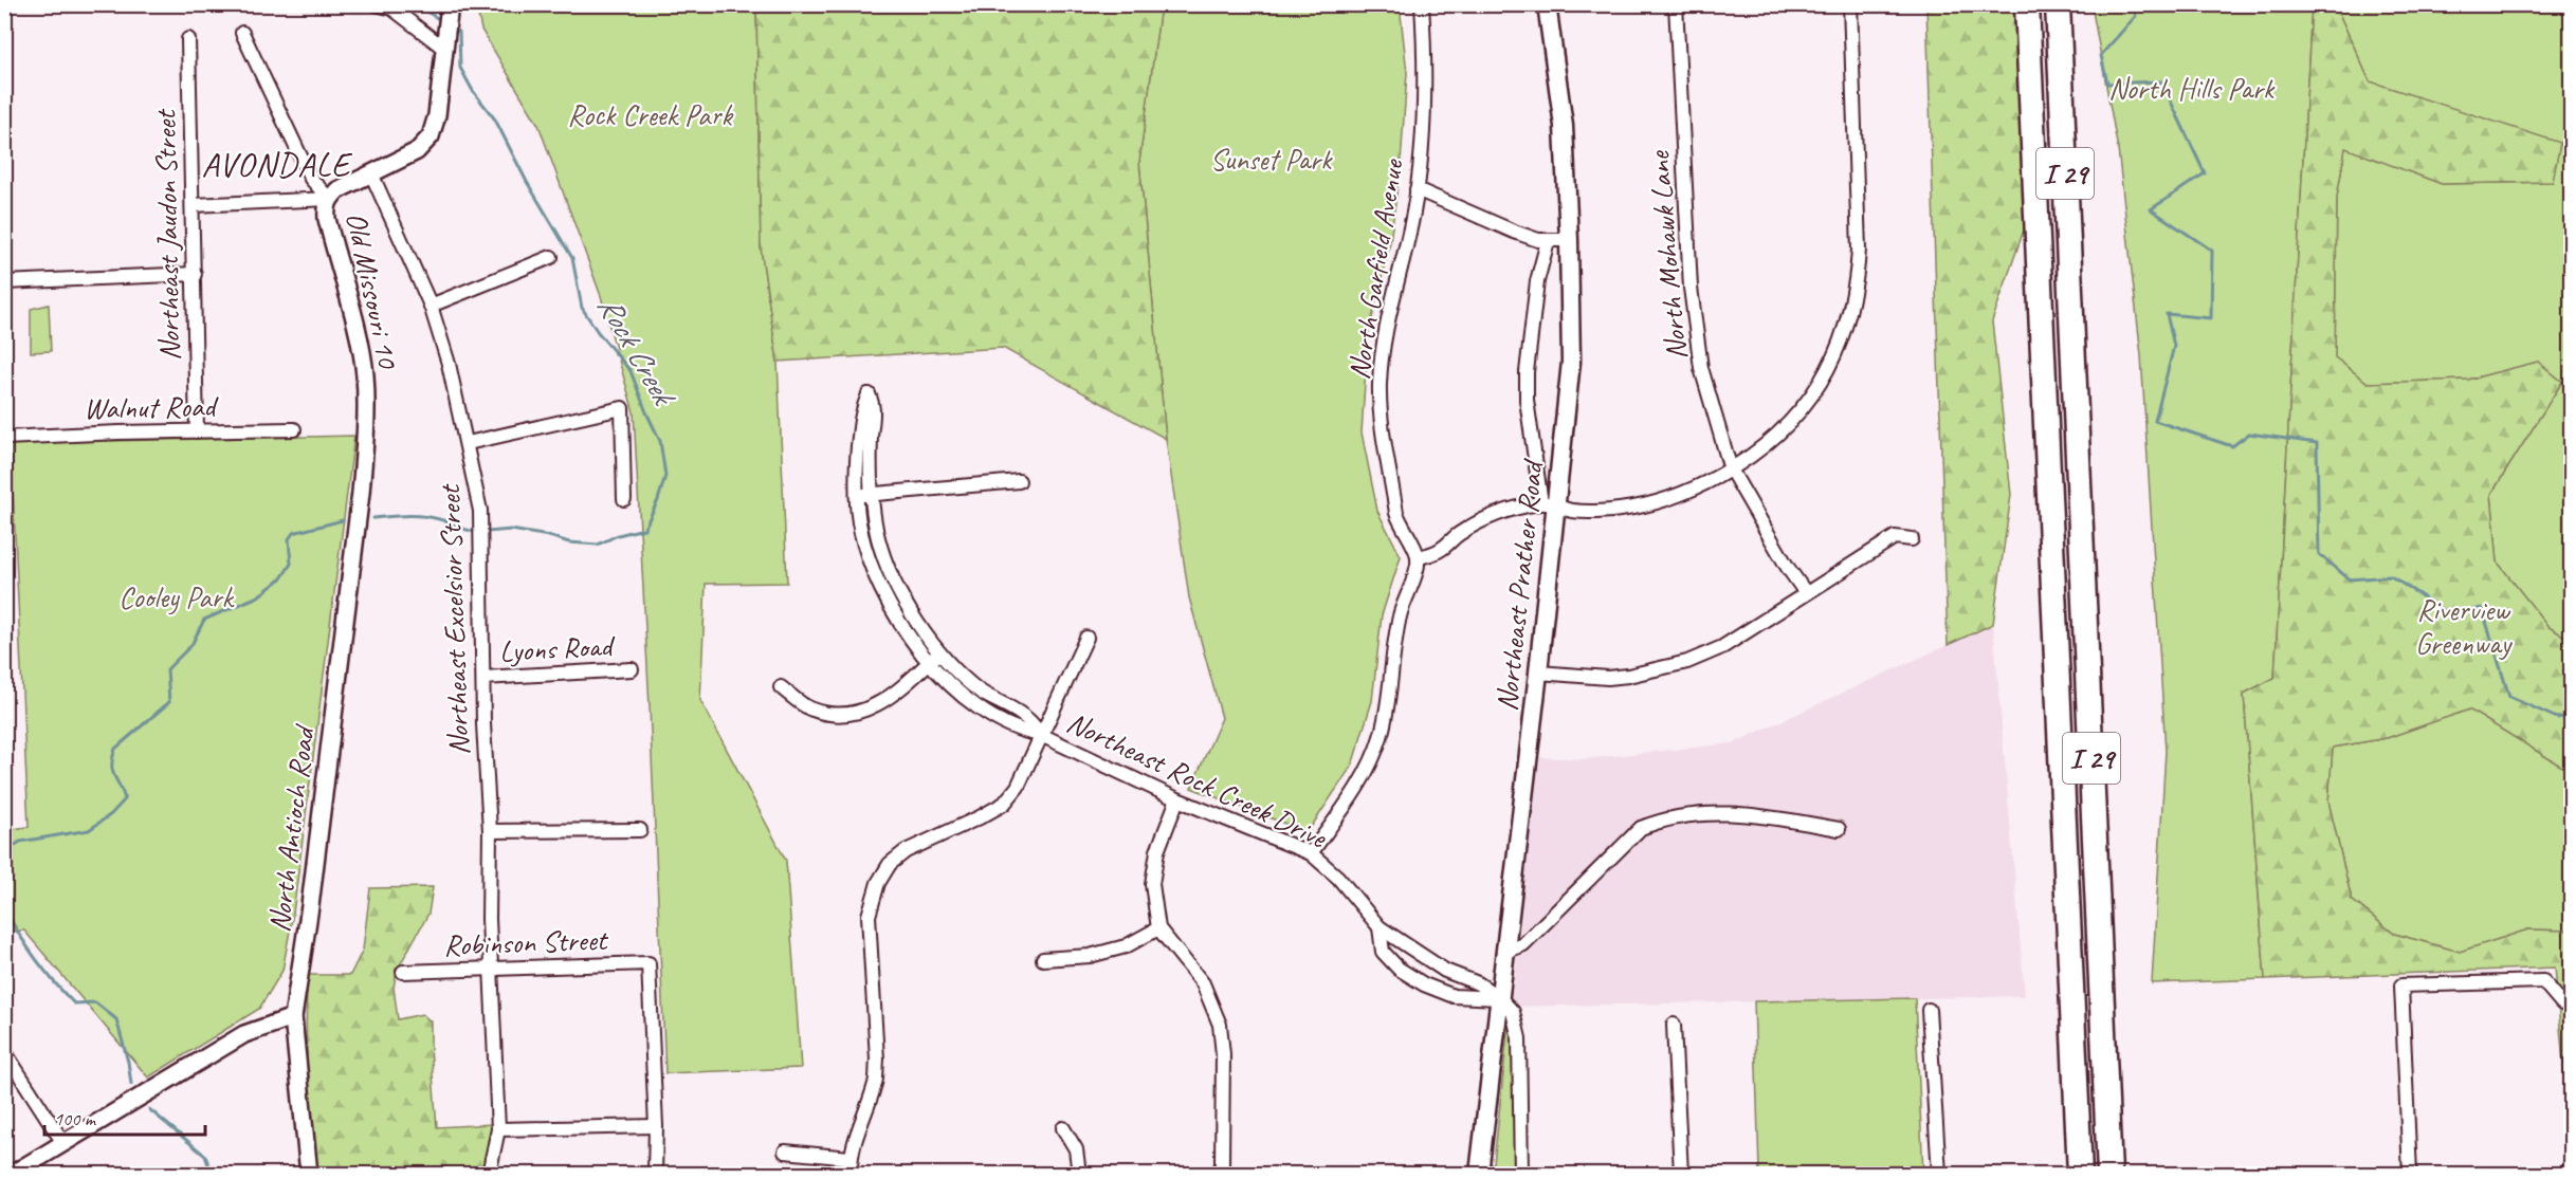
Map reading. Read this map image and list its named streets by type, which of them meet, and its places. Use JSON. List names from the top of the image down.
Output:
{
  "streets": {
    "highway": ["I 29"],
    "main road": ["Northeast Prather Road"],
    "street": [
      "Northeast Jaudon Street",
      "North Mohawk Lane",
      "North Garfield Avenue",
      "Old Missouri 10",
      "Walnut Road",
      "Northeast Excelsior Street",
      "Lyons Road",
      "Northeast Rock Creek Drive",
      "North Antioch Road",
      "Robinson Street"
    ]
  },
  "crossings": [
    ["Northeast Jaudon Street", "Walnut Road"],
    ["Old Missouri 10", "Northeast Excelsior Street"],
    ["Old Missouri 10", "North Antioch Road"],
    ["Northeast Prather Road", "Northeast Rock Creek Drive"],
    ["Northeast Excelsior Street", "Lyons Road"],
    ["Northeast Excelsior Street", "Robinson Street"]
  ],
  "districts": ["AVONDALE"],
  "water": ["Rock Creek"],
  "parks": [
    "North Hills Park",
    "Rock Creek Park",
    "Sunset Park",
    "Cooley Park",
    "Riverview Greenway"
  ],
  "scale_bar": "100 m"
}
